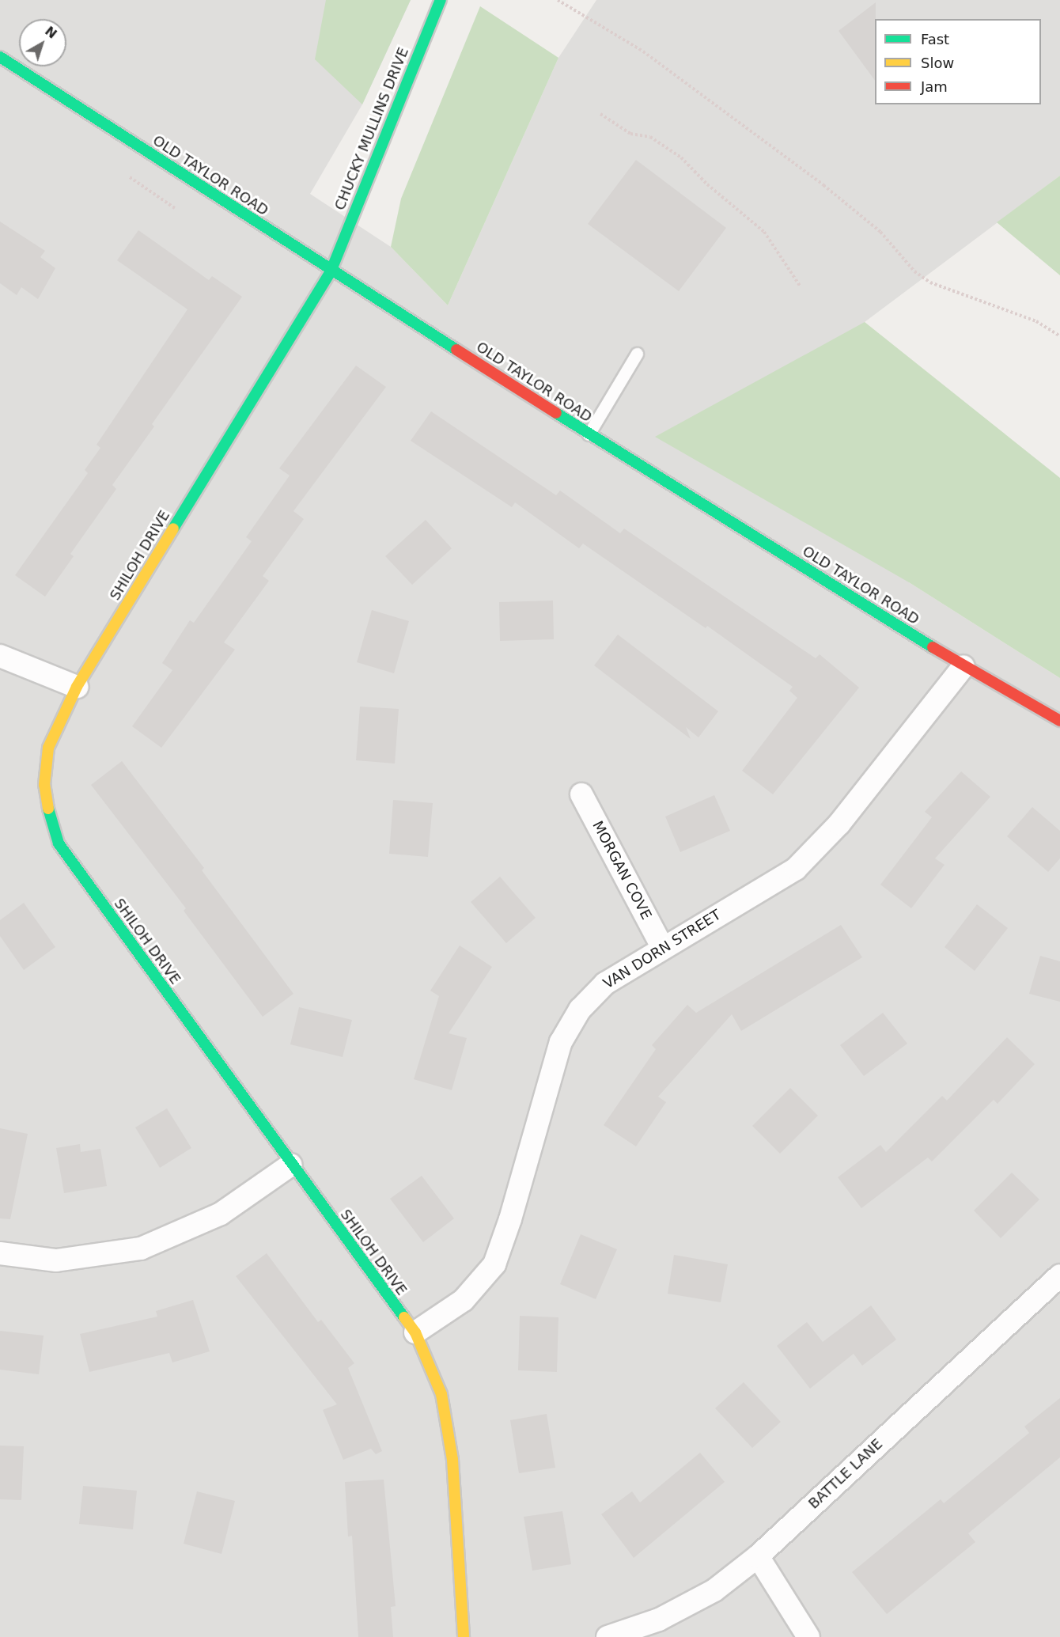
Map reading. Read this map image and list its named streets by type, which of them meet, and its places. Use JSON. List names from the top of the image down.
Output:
{
  "streets": {
    "street": [
      "CHUCKY MULLINS DRIVE",
      "OLD TAYLOR ROAD",
      "SHILOH DRIVE",
      "MORGAN COVE",
      "VAN DORN STREET",
      "BATTLE LANE"
    ]
  },
  "crossings": [
    ["CHUCKY MULLINS DRIVE", "OLD TAYLOR ROAD"],
    ["CHUCKY MULLINS DRIVE", "SHILOH DRIVE"],
    ["OLD TAYLOR ROAD", "SHILOH DRIVE"],
    ["OLD TAYLOR ROAD", "VAN DORN STREET"],
    ["SHILOH DRIVE", "VAN DORN STREET"],
    ["MORGAN COVE", "VAN DORN STREET"]
  ],
  "legend": ["Fast", "Slow", "Jam"],
  "north": "top right"
}
